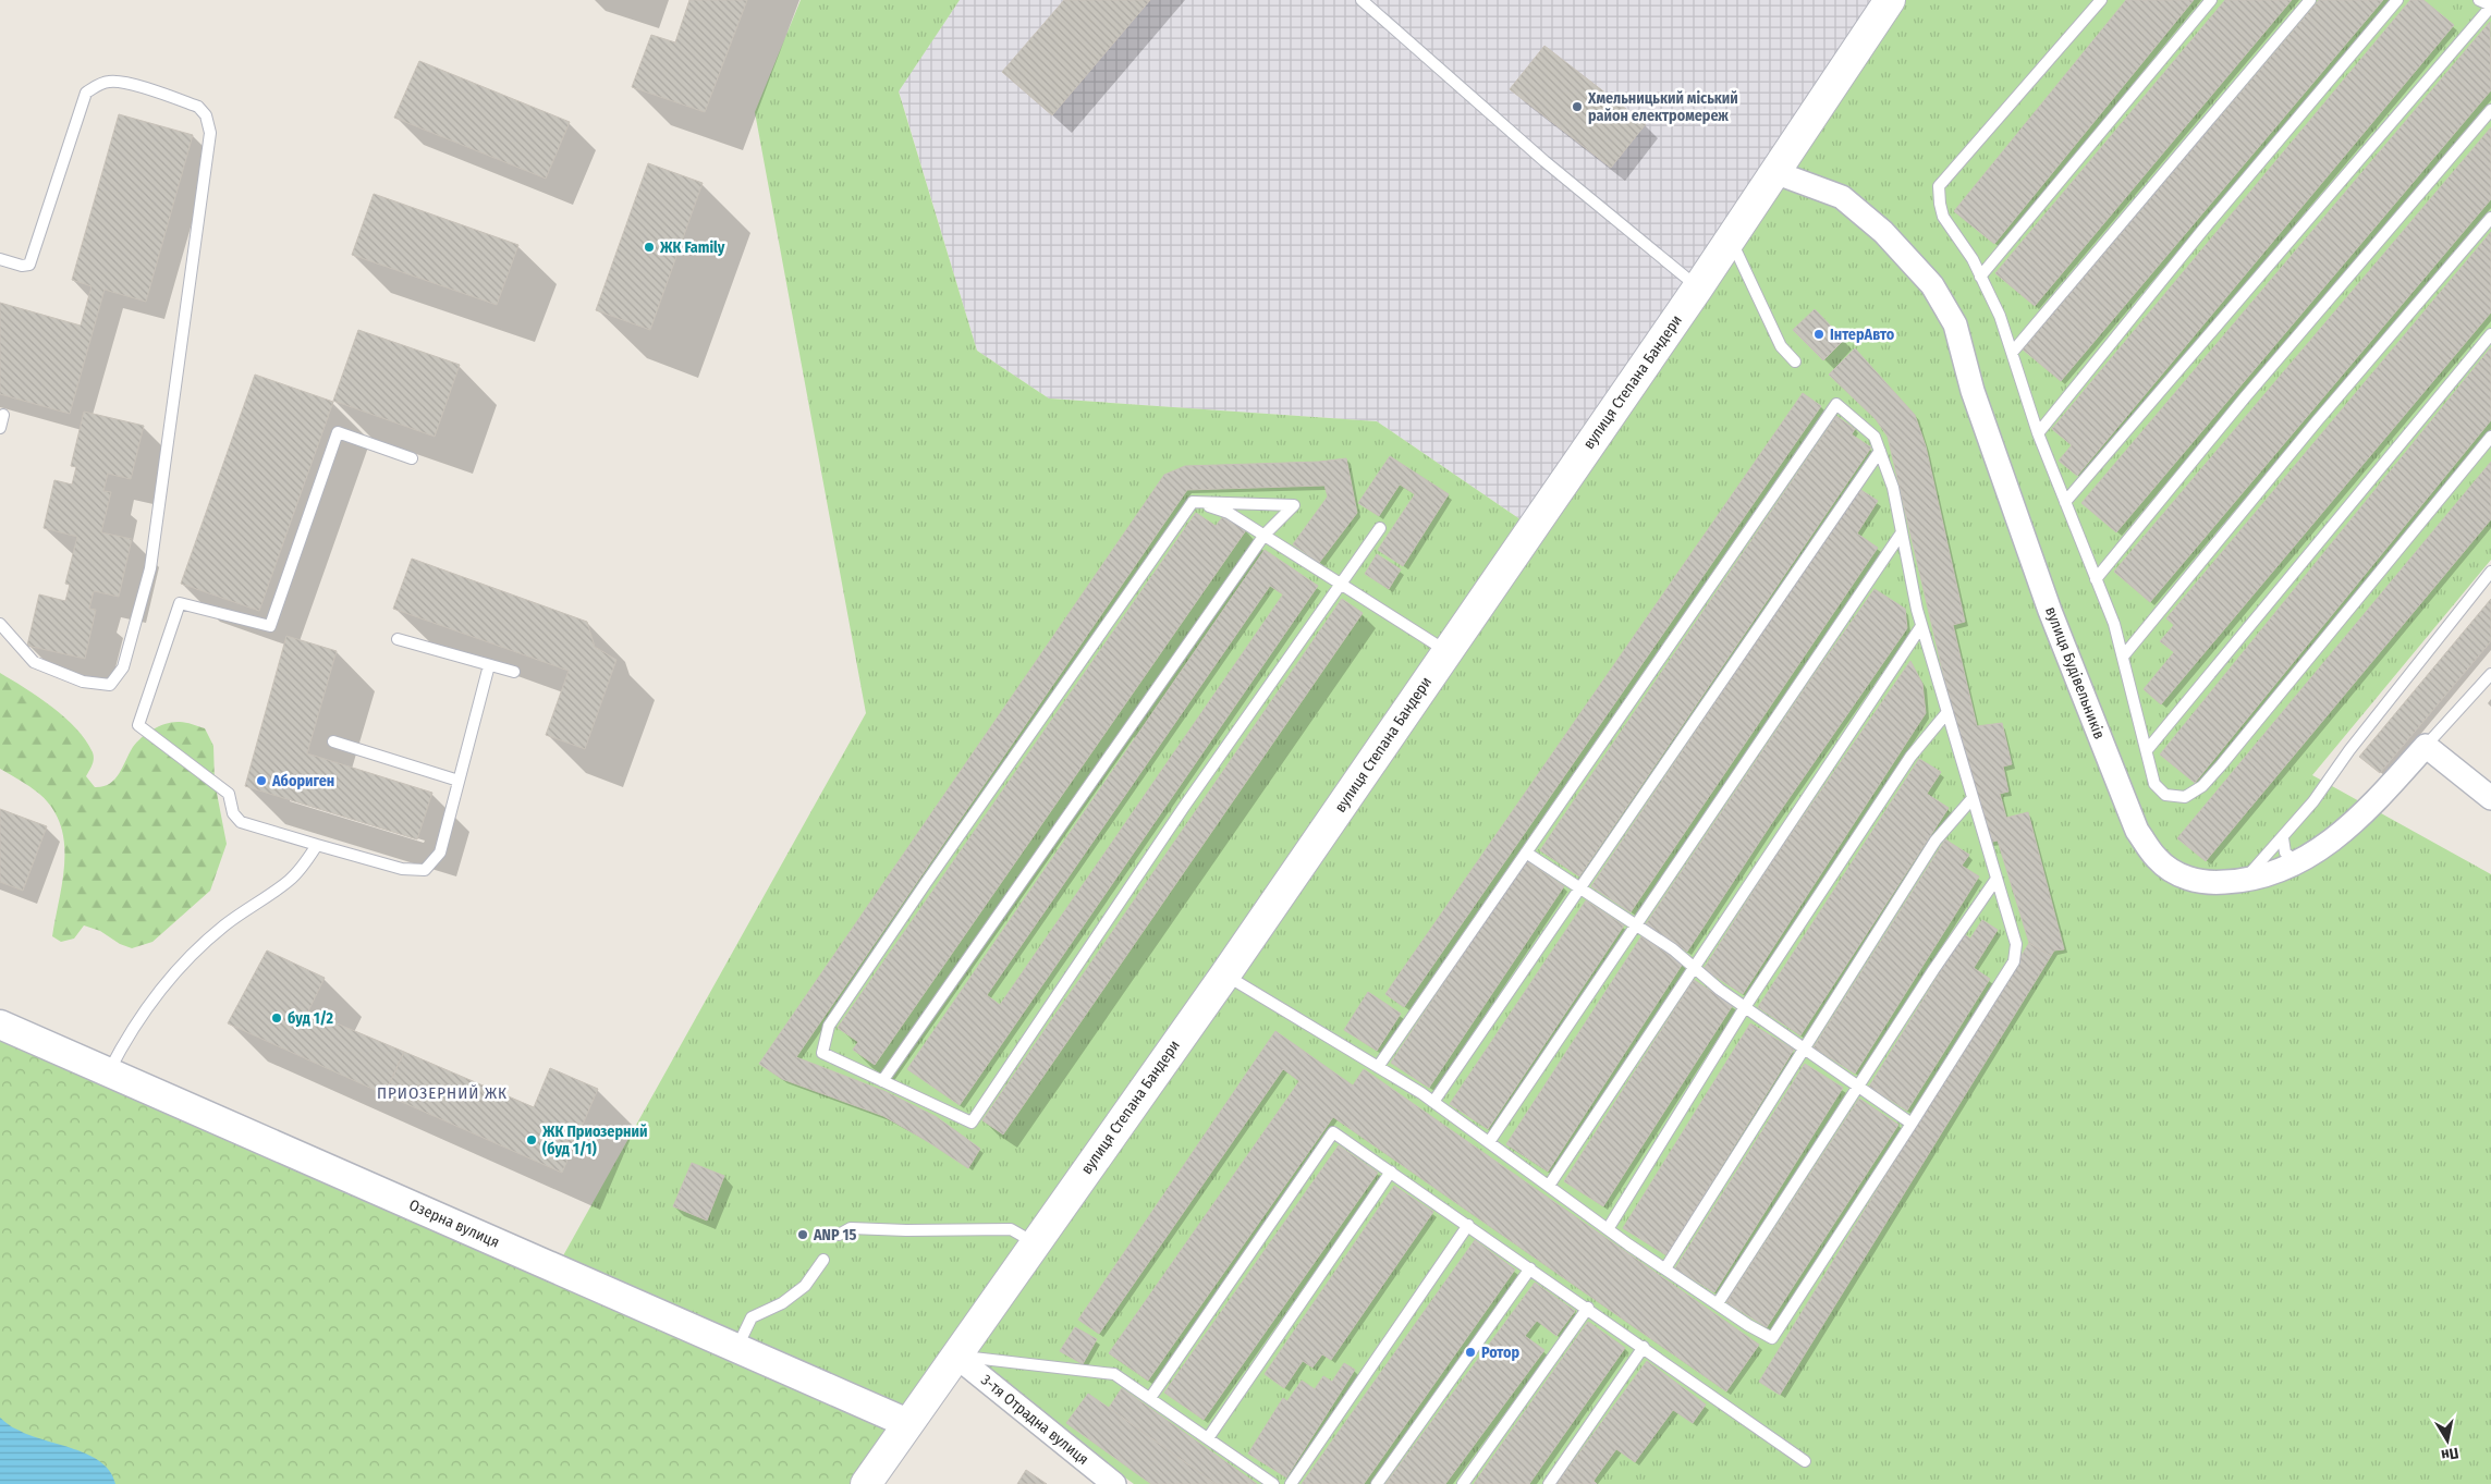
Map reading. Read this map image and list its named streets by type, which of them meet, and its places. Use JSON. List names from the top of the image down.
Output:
{
  "streets": {
    "main road": ["вулиця Степана Бандери"],
    "street": ["вулиця Будівельників", "Озерна вулиця", "3-тя Отрадна вулиця"]
  },
  "crossings": [
    ["вулиця Степана Бандери", "вулиця Будівельників"],
    ["вулиця Степана Бандери", "Озерна вулиця"],
    ["вулиця Степана Бандери", "3-тя Отрадна вулиця"]
  ],
  "districts": ["ПРИОЗЕРНИЙ ЖК"],
  "places": [
    "Хмельницький міський район електромереж",
    "ЖК Family",
    "ІнтерАвто",
    "Абориген",
    "буд 1/2",
    "ЖК Приозерний (буд 1/1)",
    "ANP 15",
    "Ротор"
  ],
  "north": "bottom"
}
